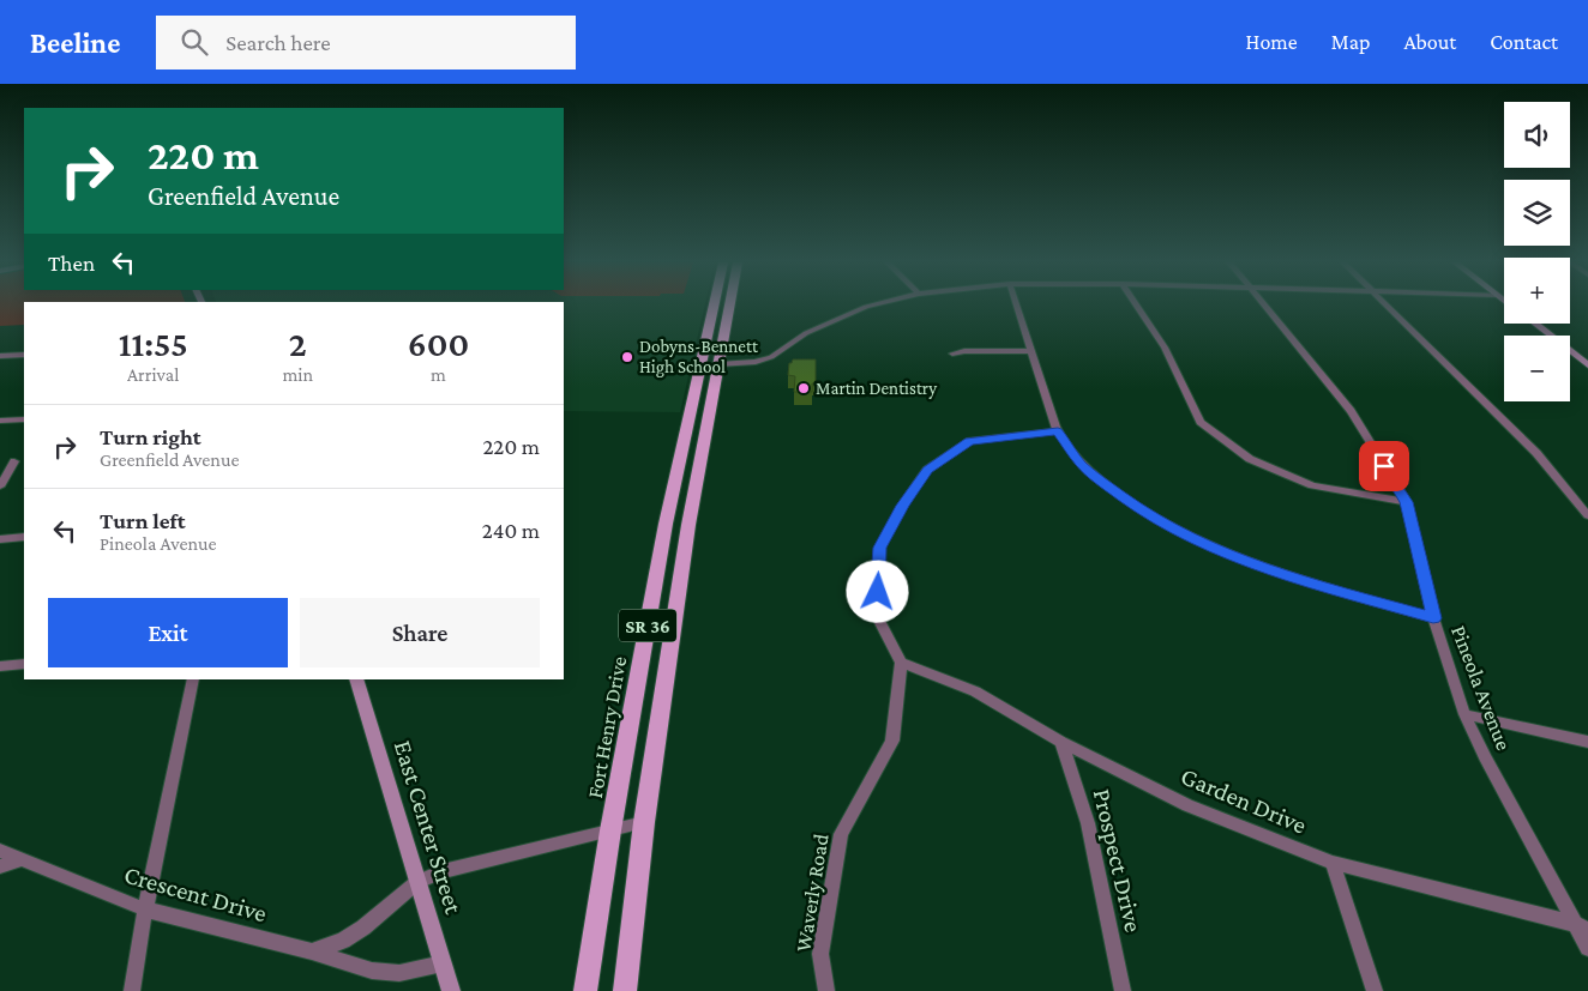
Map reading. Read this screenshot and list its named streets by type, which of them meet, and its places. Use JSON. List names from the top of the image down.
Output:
{
  "streets": {
    "main road": ["SR 36", "Fort Henry Drive"],
    "street": [
      "Pineola Avenue",
      "Garden Drive",
      "East Center Street",
      "Prospect Drive",
      "Waverly Road",
      "Crescent Drive"
    ]
  },
  "crossings": [
    ["Pineola Avenue", "Garden Drive"],
    ["Garden Drive", "Prospect Drive"],
    ["Garden Drive", "Waverly Road"],
    ["East Center Street", "Crescent Drive"]
  ],
  "places": ["Dobyns-Bennett High School", "Martin Dentistry"],
  "page": {
    "header": "Beeline",
    "search": "Search here",
    "nav": [
      "Home",
      "Map",
      "About",
      "Contact"
    ],
    "map_buttons": ["+", "−"],
    "turn": ["220 m", "Greenfield Avenue"],
    "then": "Then",
    "eta": [
      "11:55",
      "Arrival",
      "2",
      "min",
      "600",
      "m"
    ],
    "list": [
      {
        "name": "Turn right",
        "note": "Greenfield Avenue",
        "value": "220 m"
      },
      {
        "name": "Turn left",
        "note": "Pineola Avenue",
        "value": "240 m"
      }
    ],
    "buttons": ["Exit", "Share"]
  }
}
